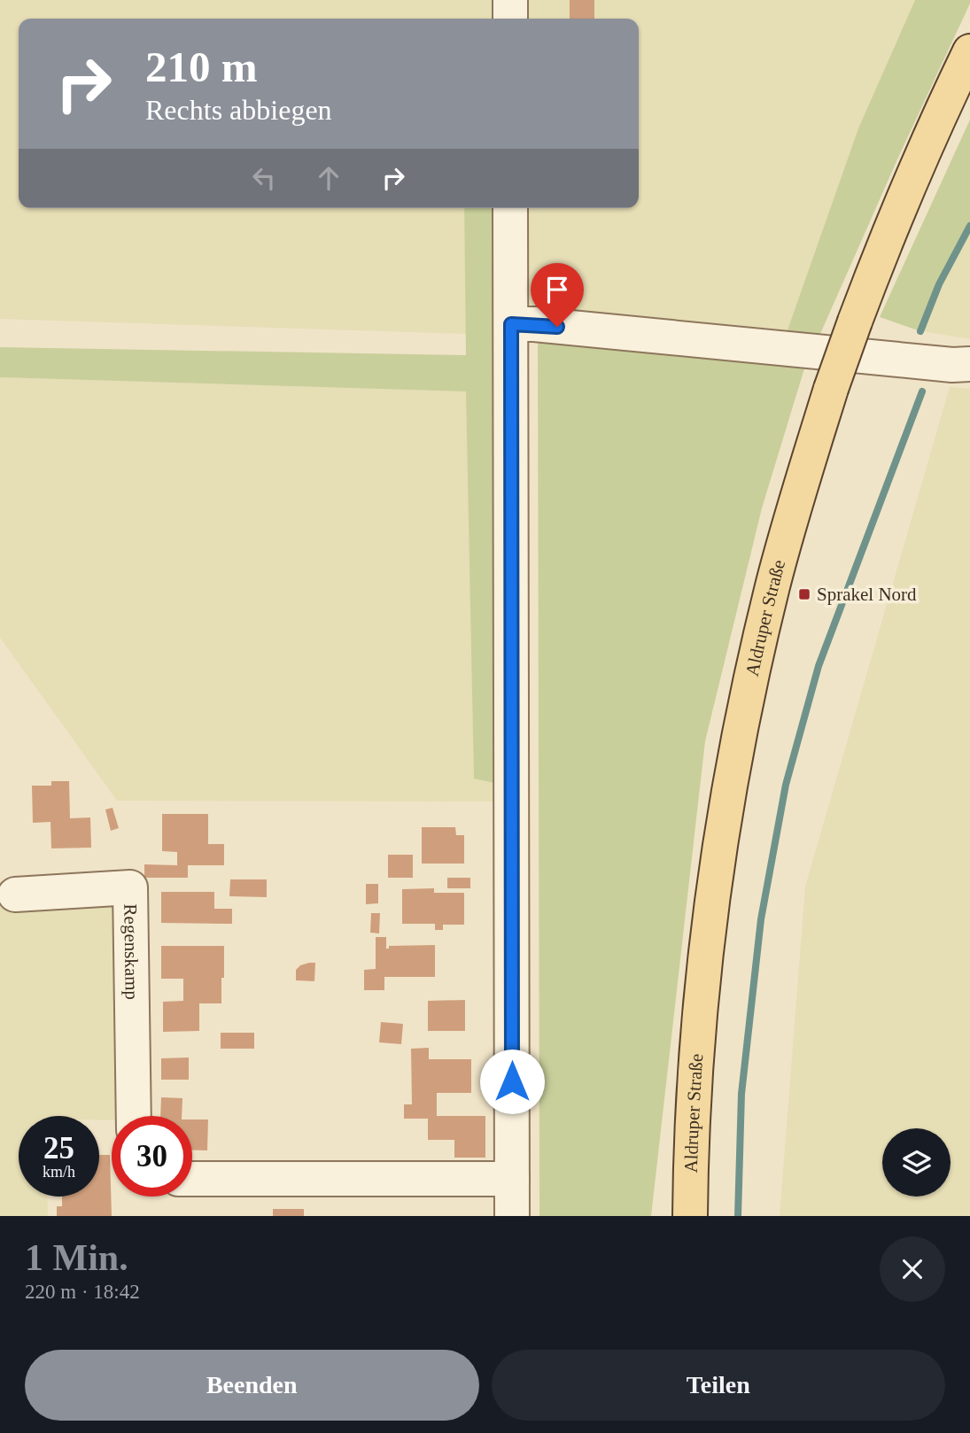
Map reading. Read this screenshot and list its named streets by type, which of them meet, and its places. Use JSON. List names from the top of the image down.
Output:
{
  "streets": {
    "main road": ["Aldruper Straße"],
    "street": ["Regenskamp"]
  },
  "places": {
    "transit": ["Sprakel Nord"]
  },
  "page": {
    "turn": ["210 m", "Rechts abbiegen"],
    "speed": "25 km/h",
    "limit": "30",
    "heading": ["1 Min.", "220 m · 18:42"],
    "buttons": ["Beenden", "Teilen"]
  }
}
